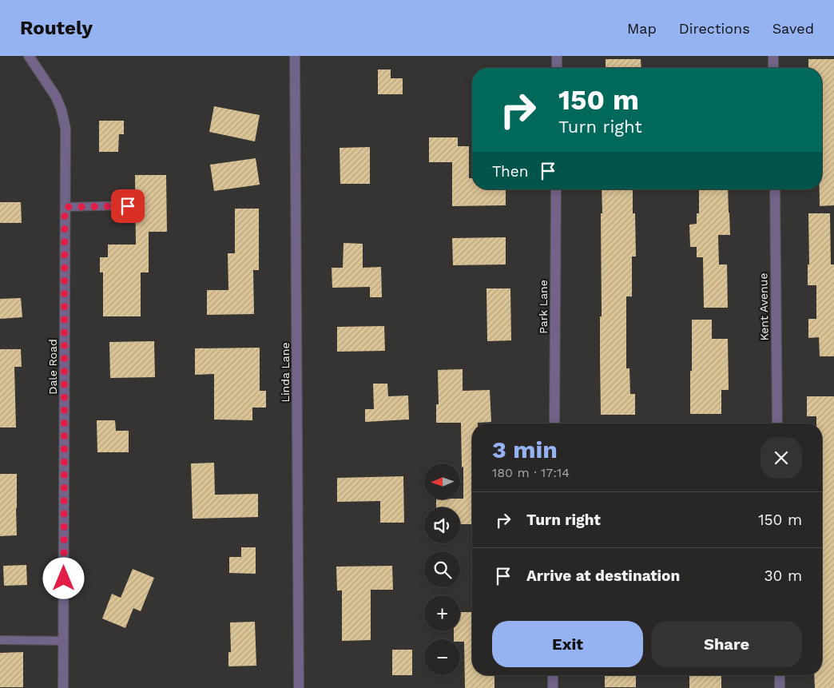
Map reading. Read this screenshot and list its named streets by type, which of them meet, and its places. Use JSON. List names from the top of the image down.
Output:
{
  "streets": {
    "street": [
      "Park Lane",
      "Kent Avenue",
      "Dale Road",
      "Linda Lane"
    ]
  },
  "north": "left",
  "page": {
    "header": "Routely",
    "nav": ["Map", "Directions", "Saved"],
    "turn": ["150 m", "Turn right"],
    "then": "Then",
    "heading": ["3 min", "180 m · 17:14"],
    "map_buttons": ["+", "−"],
    "list": [
      {
        "name": "Turn right",
        "value": "150 m"
      },
      {
        "name": "Arrive at destination",
        "value": "30 m"
      }
    ],
    "buttons": ["Exit", "Share"]
  }
}
